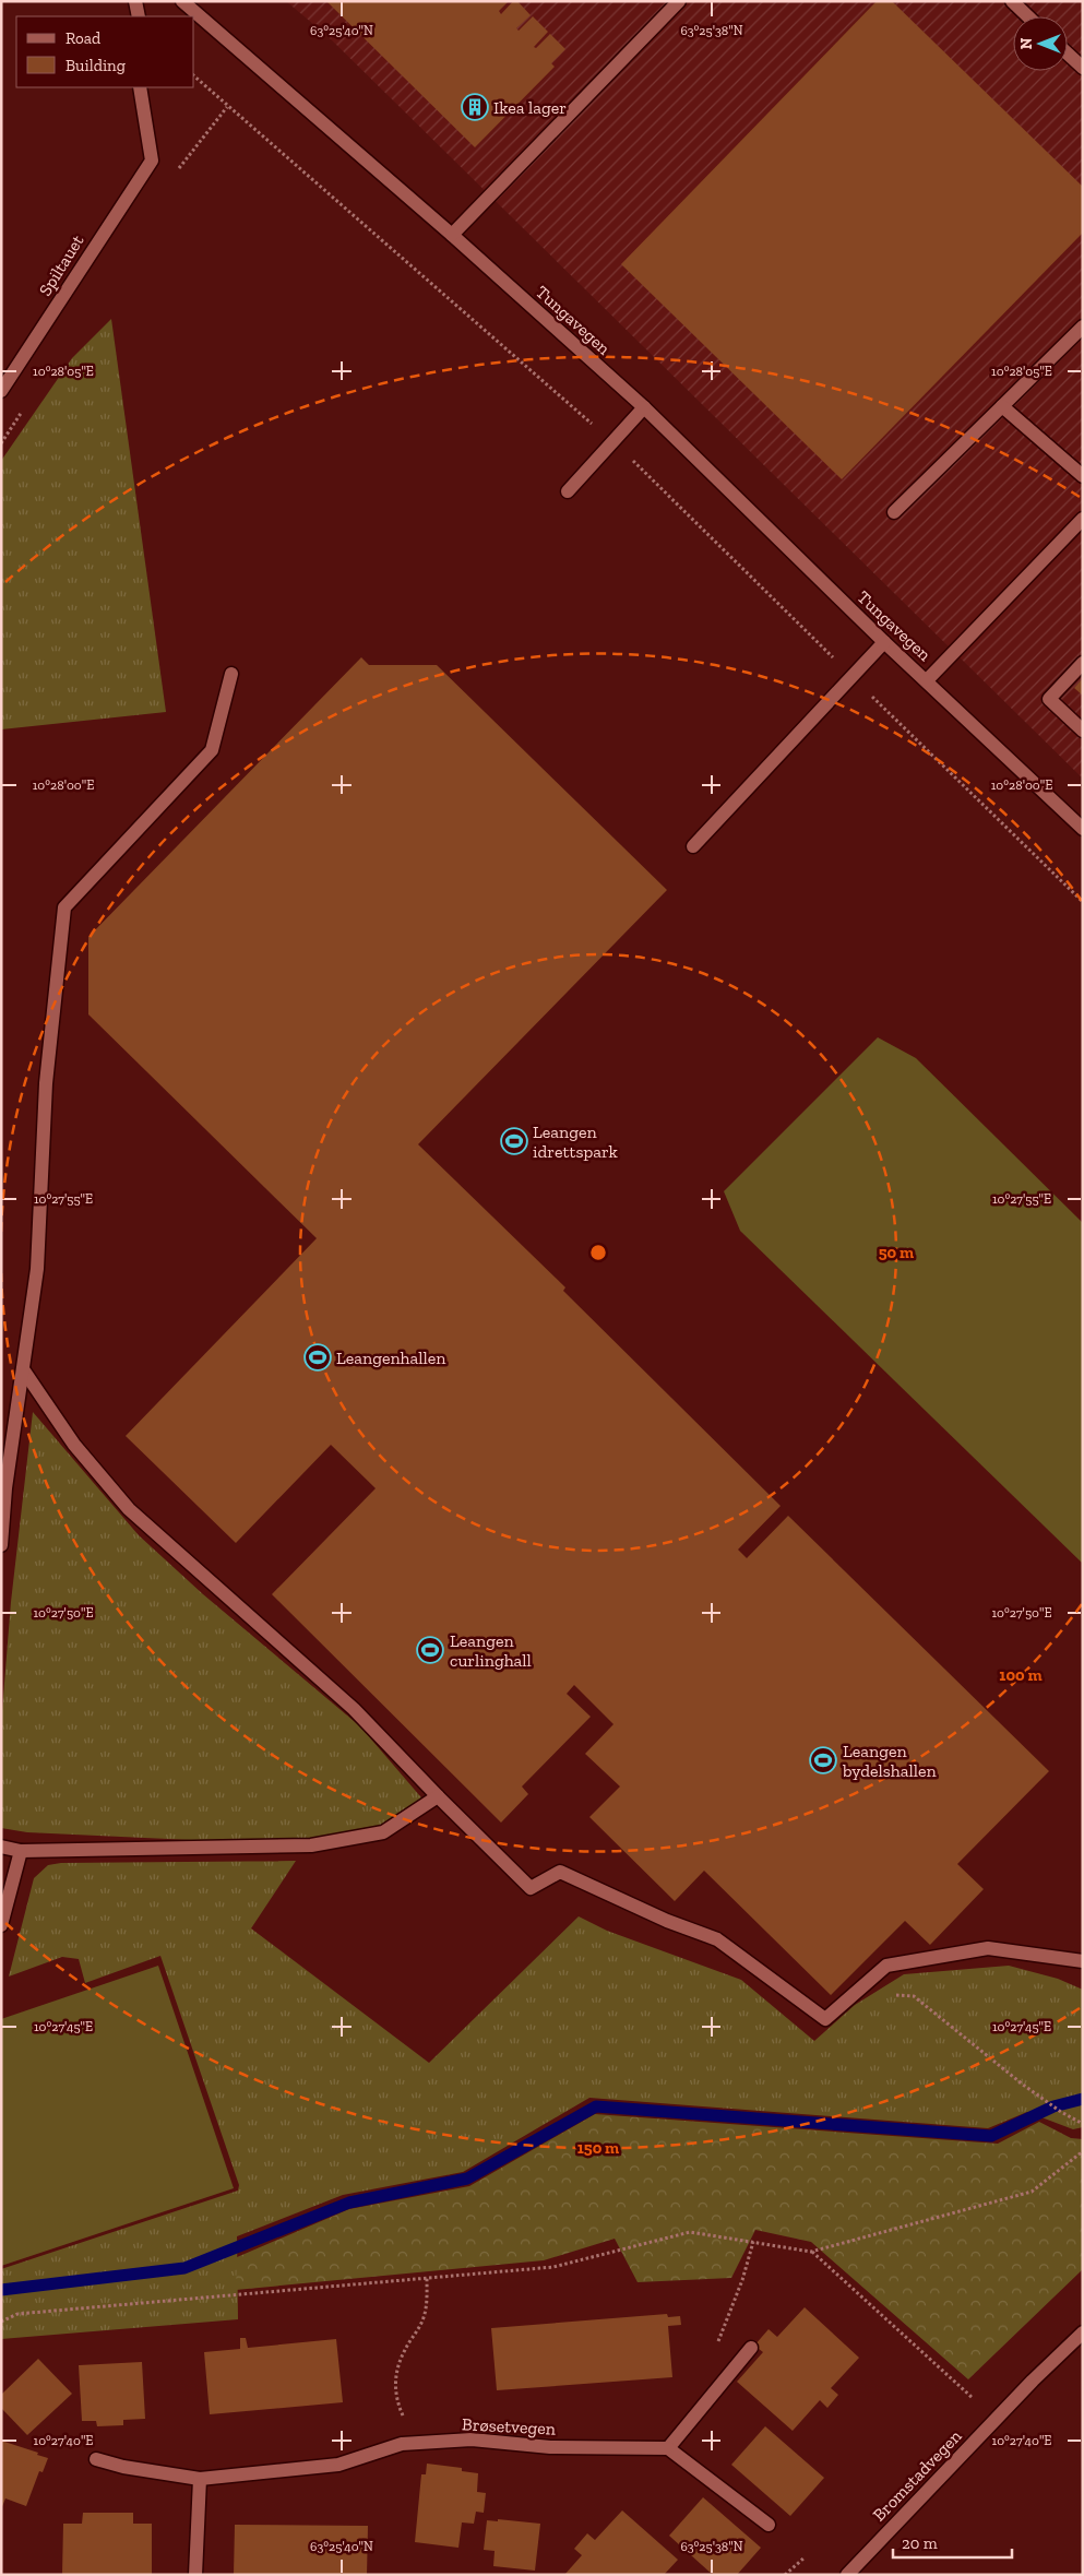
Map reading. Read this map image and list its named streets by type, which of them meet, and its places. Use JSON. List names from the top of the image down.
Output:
{
  "streets": {
    "street": [
      "Spiltauet",
      "Tungavegen",
      "Brøsetvegen",
      "Bromstadvegen"
    ]
  },
  "places": {
    "building": ["Ikea lager"],
    "sports": [
      "Leangen idrettspark",
      "Leangenhallen",
      "Leangen curlinghall",
      "Leangen bydelshallen"
    ]
  },
  "legend": ["Road", "Building"],
  "scale_bar": "20 m",
  "north": "left",
  "coordinates": [
    "63°25'40\"N",
    "63°25'38\"N",
    "10°28'05\"E",
    "10°28'00\"E",
    "10°27'55\"E",
    "10°27'50\"E",
    "10°27'45\"E",
    "10°27'40\"E"
  ],
  "rings": ["50 m", "100 m", "150 m"]
}
